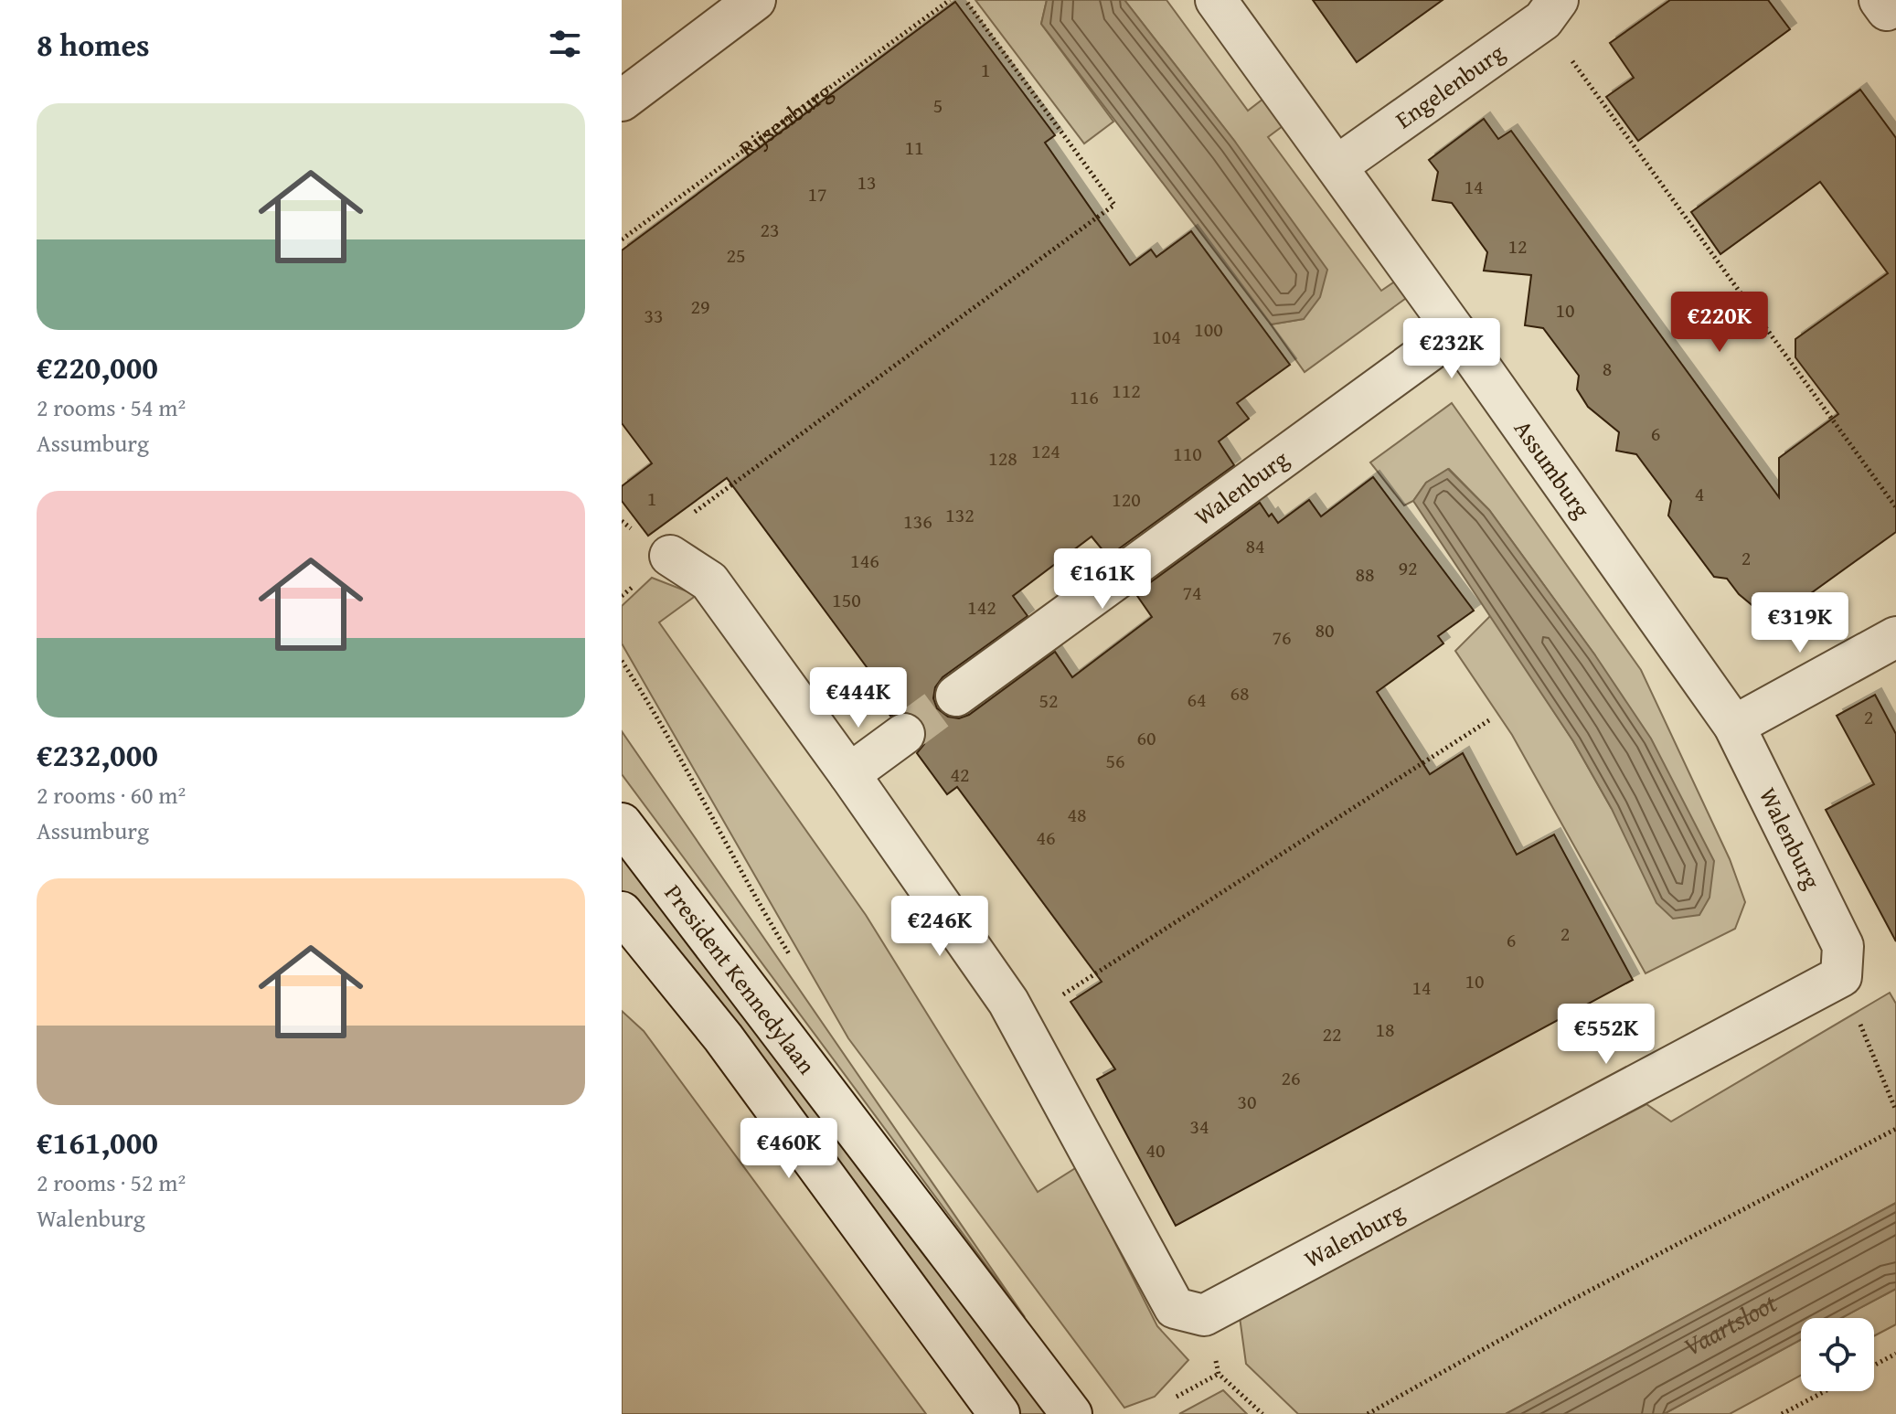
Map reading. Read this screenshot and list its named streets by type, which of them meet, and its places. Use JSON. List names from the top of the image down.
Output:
{
  "streets": {
    "street": [
      "Engelenburg",
      "Assumburg",
      "Walenburg",
      "President Kennedylaan"
    ],
    "path": ["Rijsenburg"]
  },
  "crossings": [
    ["Engelenburg", "Assumburg"],
    ["Assumburg", "Walenburg"]
  ],
  "water": ["Vaartsloot"],
  "house_numbers": [
    "1",
    "5",
    "11",
    "13",
    "14",
    "17",
    "23",
    "12",
    "25",
    "29",
    "10",
    "33",
    "100",
    "104",
    "8",
    "112",
    "116",
    "6",
    "124",
    "110",
    "128",
    "4",
    "1",
    "120",
    "132",
    "136",
    "84",
    "2",
    "146",
    "92",
    "88",
    "74",
    "150",
    "142",
    "80",
    "76",
    "68",
    "64",
    "52",
    "2",
    "60",
    "56",
    "42",
    "48",
    "46",
    "2",
    "6",
    "10",
    "14",
    "18",
    "22",
    "26",
    "30",
    "34",
    "40"
  ],
  "page": {
    "heading": "8 homes",
    "list": [
      {
        "name": "€220,000",
        "note": "2 rooms · 54 m² · Assumburg"
      },
      {
        "name": "€232,000",
        "note": "2 rooms · 60 m² · Assumburg"
      },
      {
        "name": "€161,000",
        "note": "2 rooms · 52 m² · Walenburg"
      }
    ],
    "price": [
      "€220K",
      "€232K",
      "€161K",
      "€319K",
      "€444K",
      "€246K",
      "€552K",
      "€460K"
    ]
  }
}
